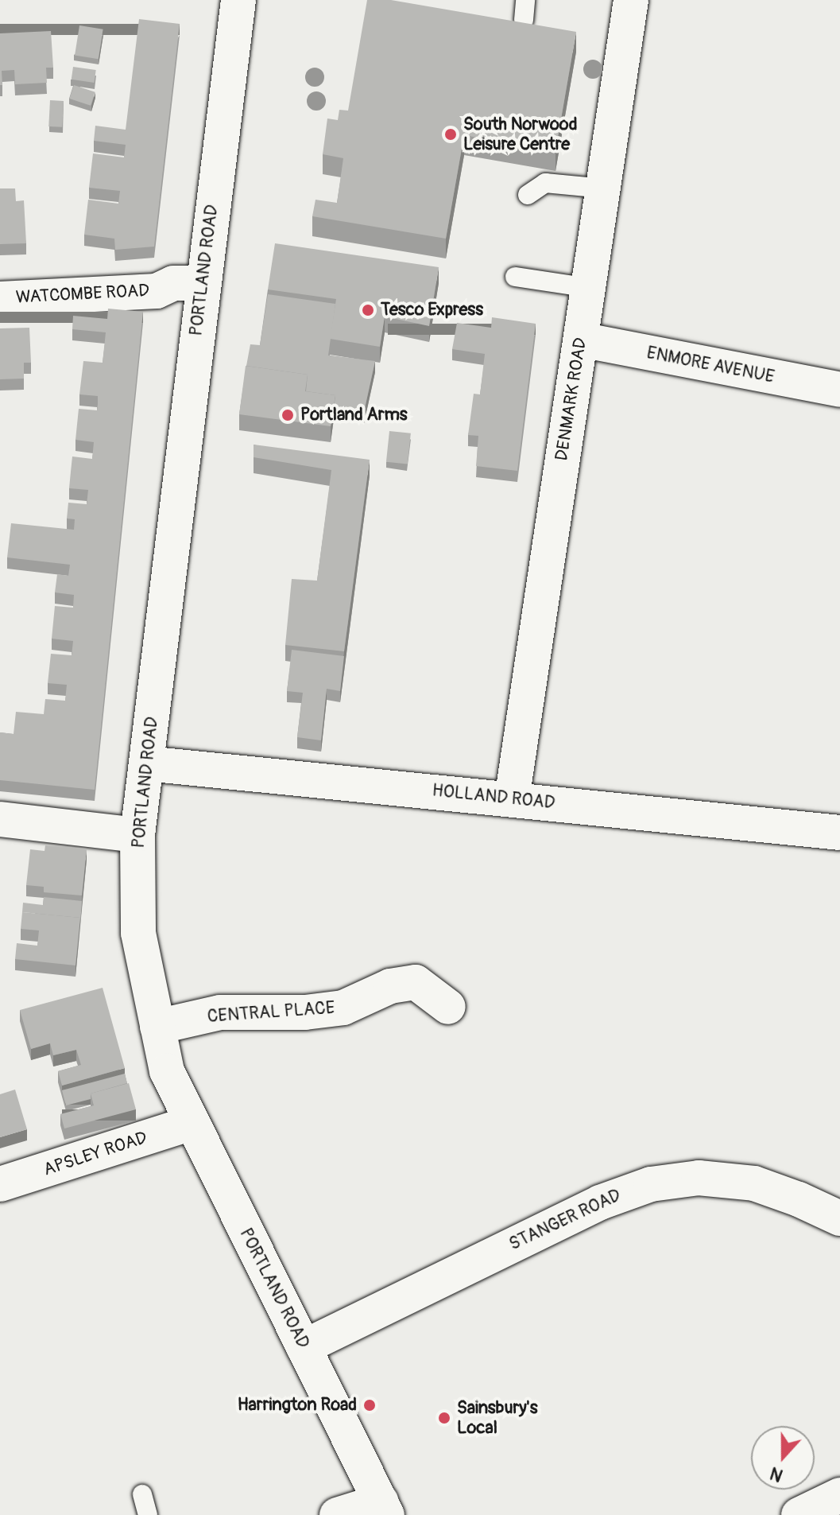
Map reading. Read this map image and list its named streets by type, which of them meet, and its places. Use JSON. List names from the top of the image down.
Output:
{
  "streets": {
    "street": [
      "PORTLAND ROAD",
      "WATCOMBE ROAD",
      "ENMORE AVENUE",
      "DENMARK ROAD",
      "HOLLAND ROAD",
      "CENTRAL PLACE",
      "APSLEY ROAD",
      "STANGER ROAD"
    ]
  },
  "crossings": [
    ["PORTLAND ROAD", "WATCOMBE ROAD"],
    ["PORTLAND ROAD", "HOLLAND ROAD"],
    ["PORTLAND ROAD", "CENTRAL PLACE"],
    ["PORTLAND ROAD", "APSLEY ROAD"],
    ["PORTLAND ROAD", "STANGER ROAD"],
    ["ENMORE AVENUE", "DENMARK ROAD"],
    ["DENMARK ROAD", "HOLLAND ROAD"]
  ],
  "places": [
    "South Norwood Leisure Centre",
    "Tesco Express",
    "Portland Arms",
    "Harrington Road",
    "Sainsbury's Local"
  ],
  "north": "bottom"
}
